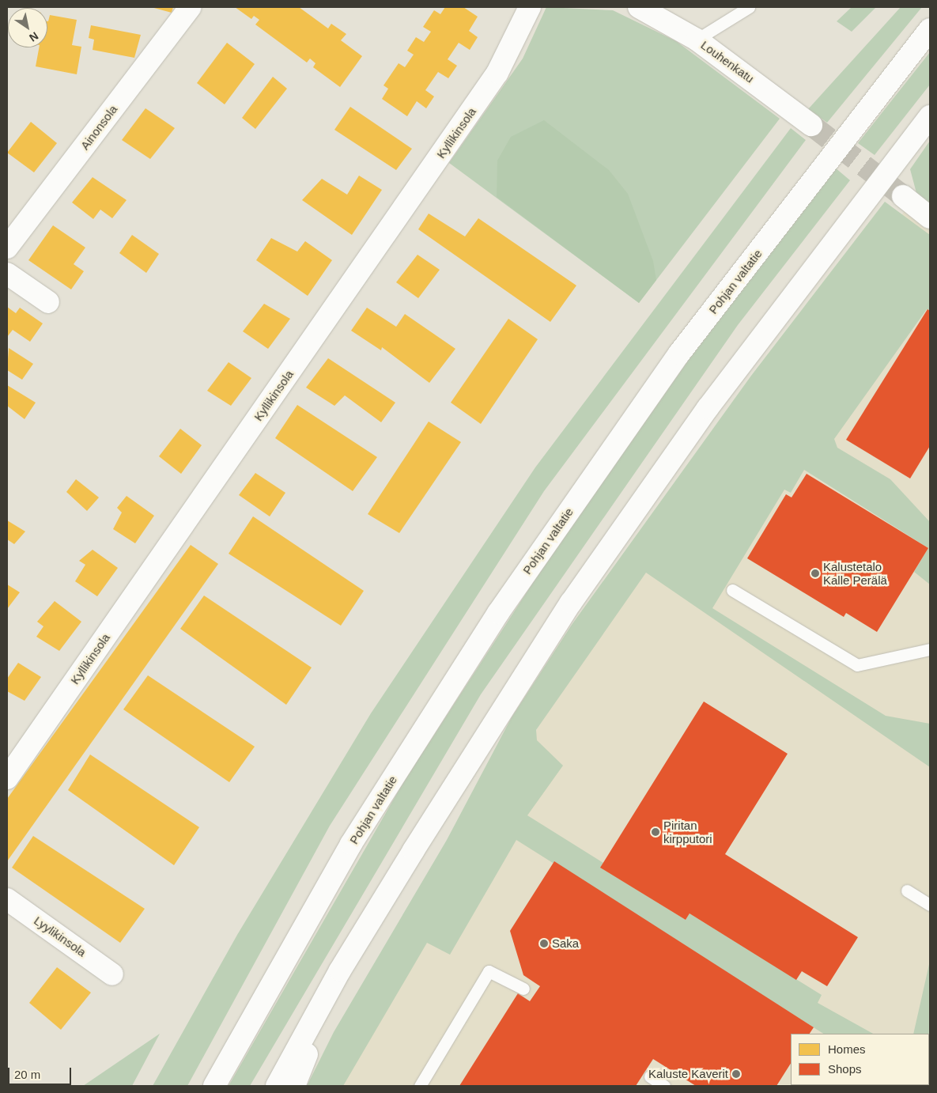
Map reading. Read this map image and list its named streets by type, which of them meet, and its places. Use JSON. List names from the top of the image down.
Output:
{
  "streets": {
    "main road": [
      "Louhenkatu",
      "Ainonsola",
      "Kyllikinsola",
      "Pohjan valtatie",
      "Lyylikinsola"
    ]
  },
  "places": [
    "Kalustetalo Kalle Perälä",
    "Piritan kirpputori",
    "Saka",
    "Kaluste Kaverit"
  ],
  "legend": ["Homes", "Shops"],
  "scale_bar": "20 m",
  "north": "bottom right"
}
